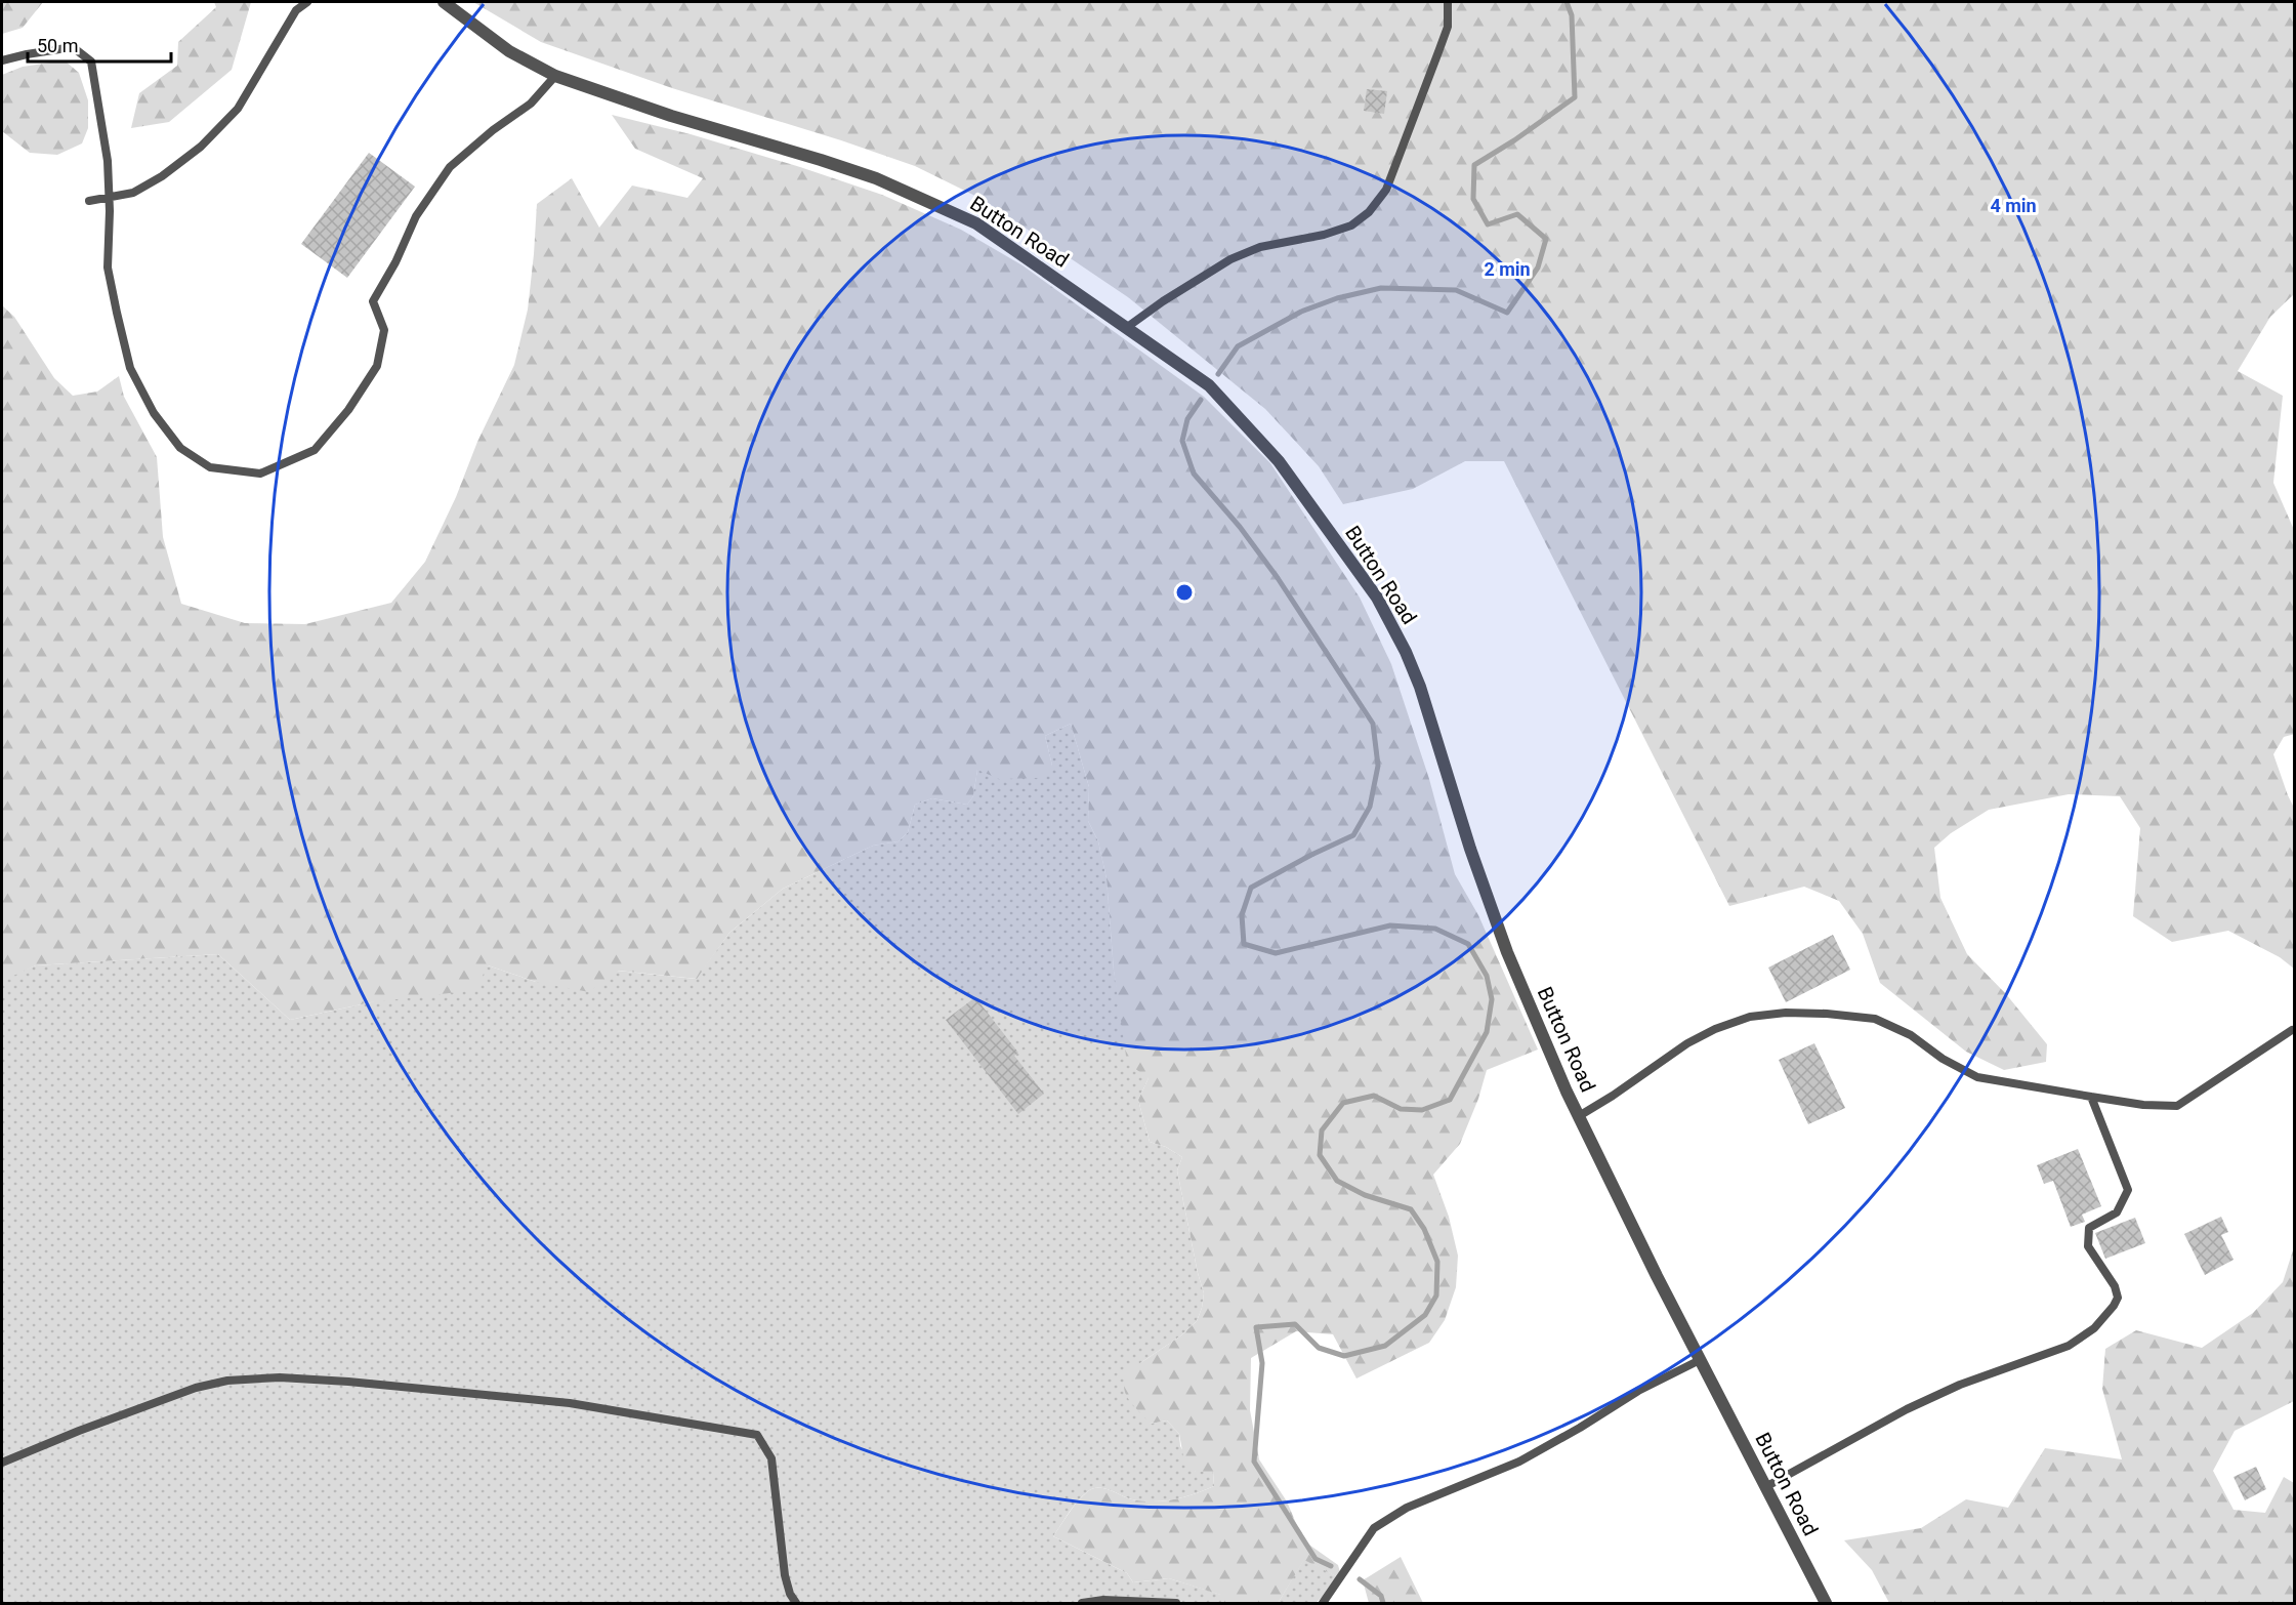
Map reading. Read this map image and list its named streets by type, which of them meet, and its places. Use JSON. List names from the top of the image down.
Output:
{
  "streets": {
    "street": ["Button Road"]
  },
  "scale_bar": "50 m",
  "rings": ["4 min", "2 min"]
}
